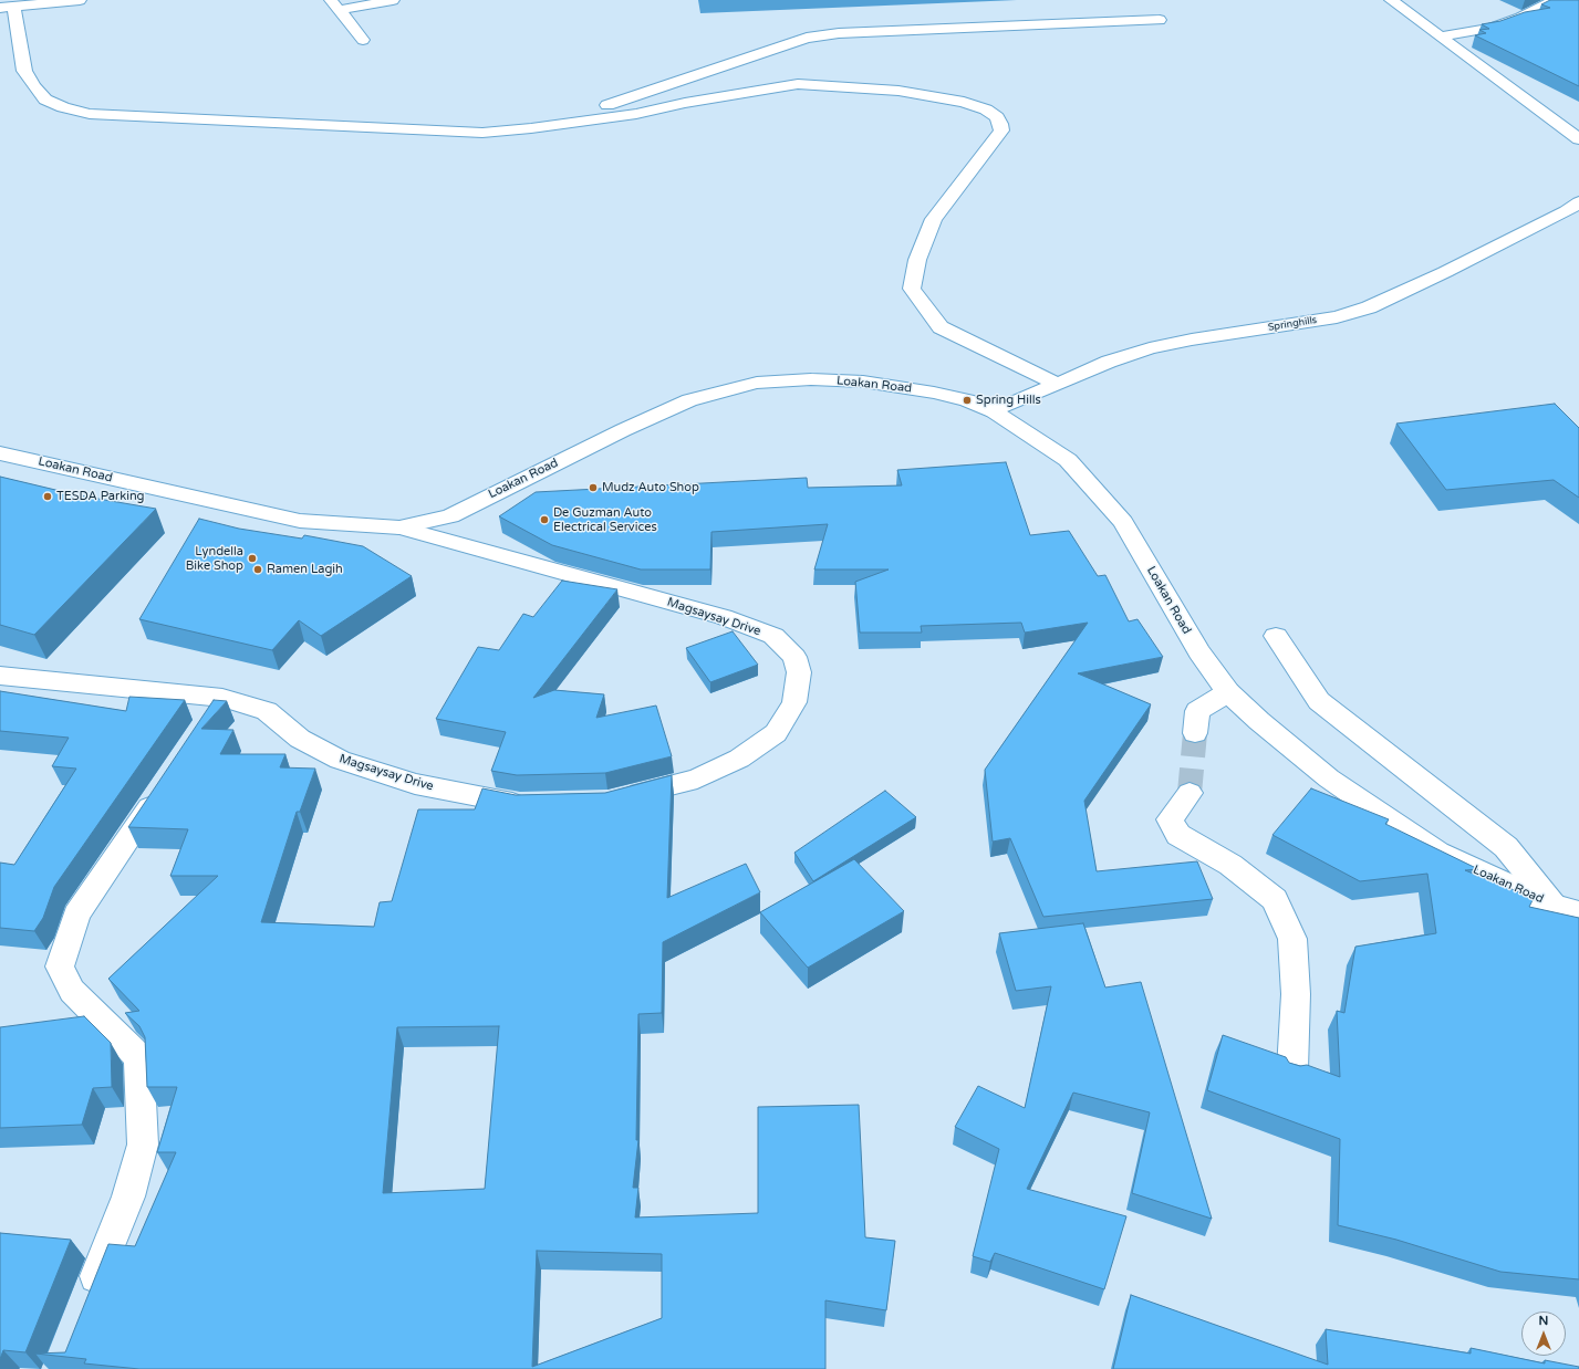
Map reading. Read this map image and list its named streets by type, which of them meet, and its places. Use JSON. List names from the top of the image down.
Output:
{
  "streets": {
    "street": ["Springhills", "Loakan Road", "Magsaysay Drive"]
  },
  "crossings": [
    ["Springhills", "Loakan Road"],
    ["Loakan Road", "Magsaysay Drive"]
  ],
  "places": [
    "Spring Hills",
    "Mudz Auto Shop",
    "TESDA Parking",
    "De Guzman Auto Electrical Services",
    "Lyndella Bike Shop",
    "Ramen Lagih"
  ],
  "north": "top"
}
